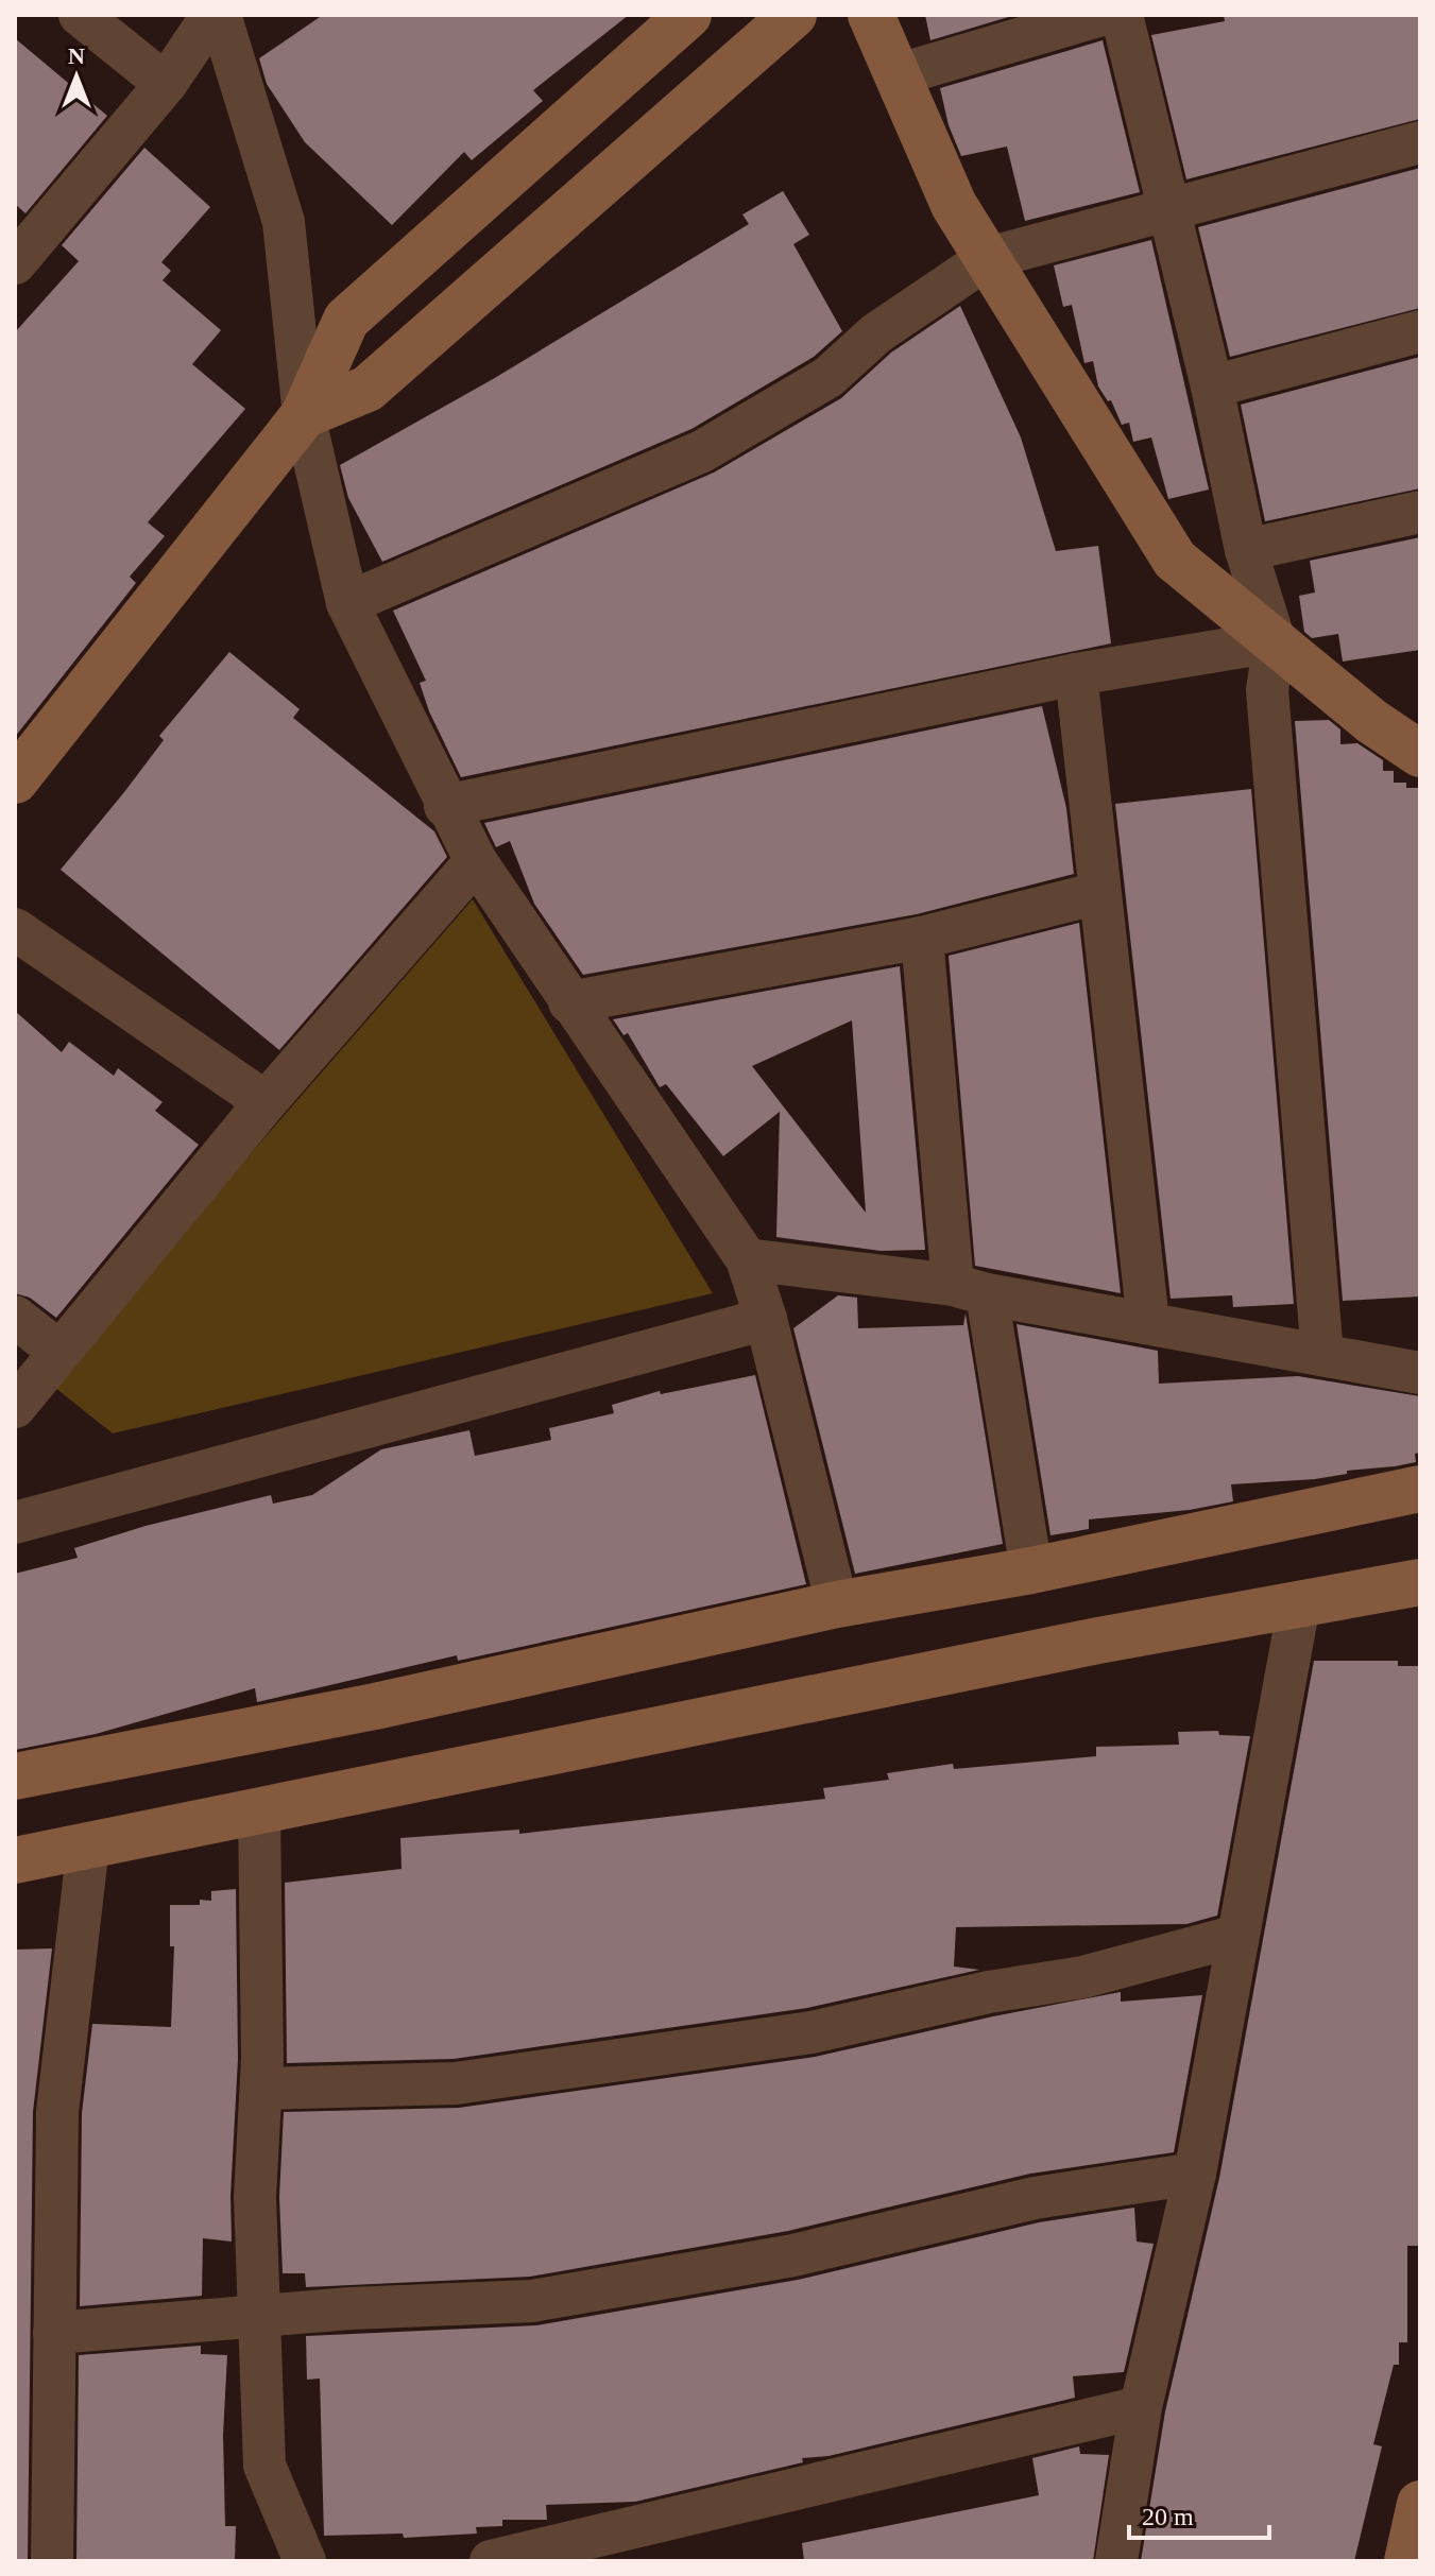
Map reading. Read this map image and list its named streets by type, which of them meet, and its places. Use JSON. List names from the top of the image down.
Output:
{
  "scale_bar": "20 m",
  "north": "top"
}
